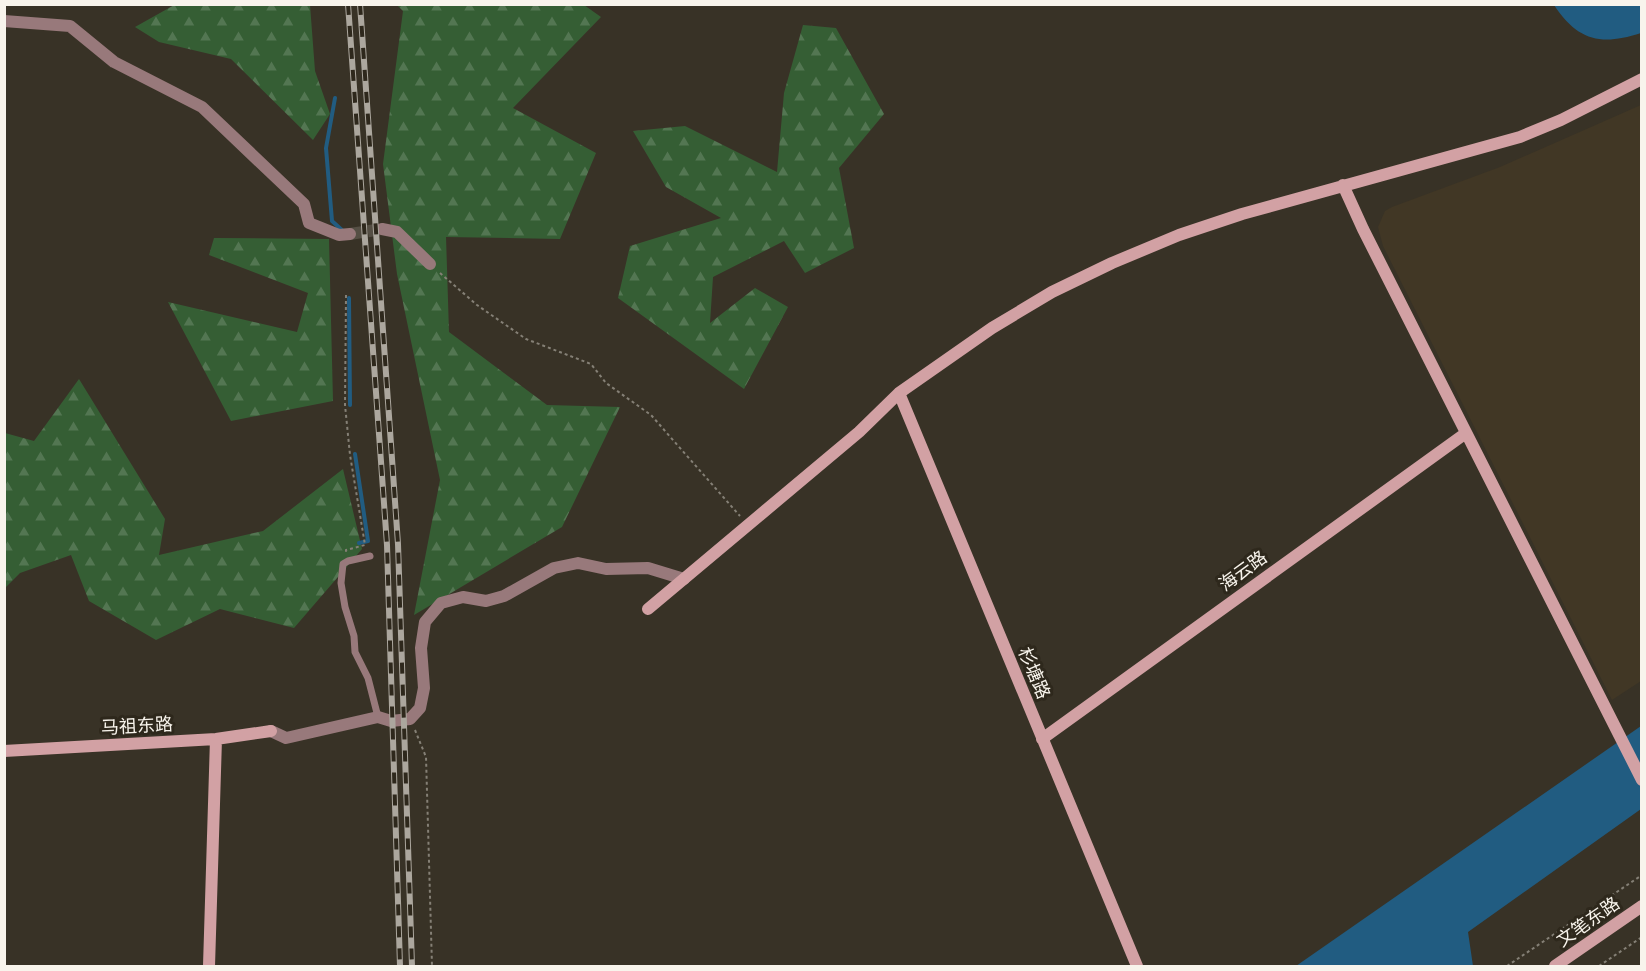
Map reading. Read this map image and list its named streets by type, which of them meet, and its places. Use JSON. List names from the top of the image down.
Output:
{
  "streets": {
    "street": [
      "海云路",
      "杉塘路",
      "马祖东路",
      "文笔东路"
    ]
  },
  "crossings": [
    ["海云路", "杉塘路"]
  ]
}
